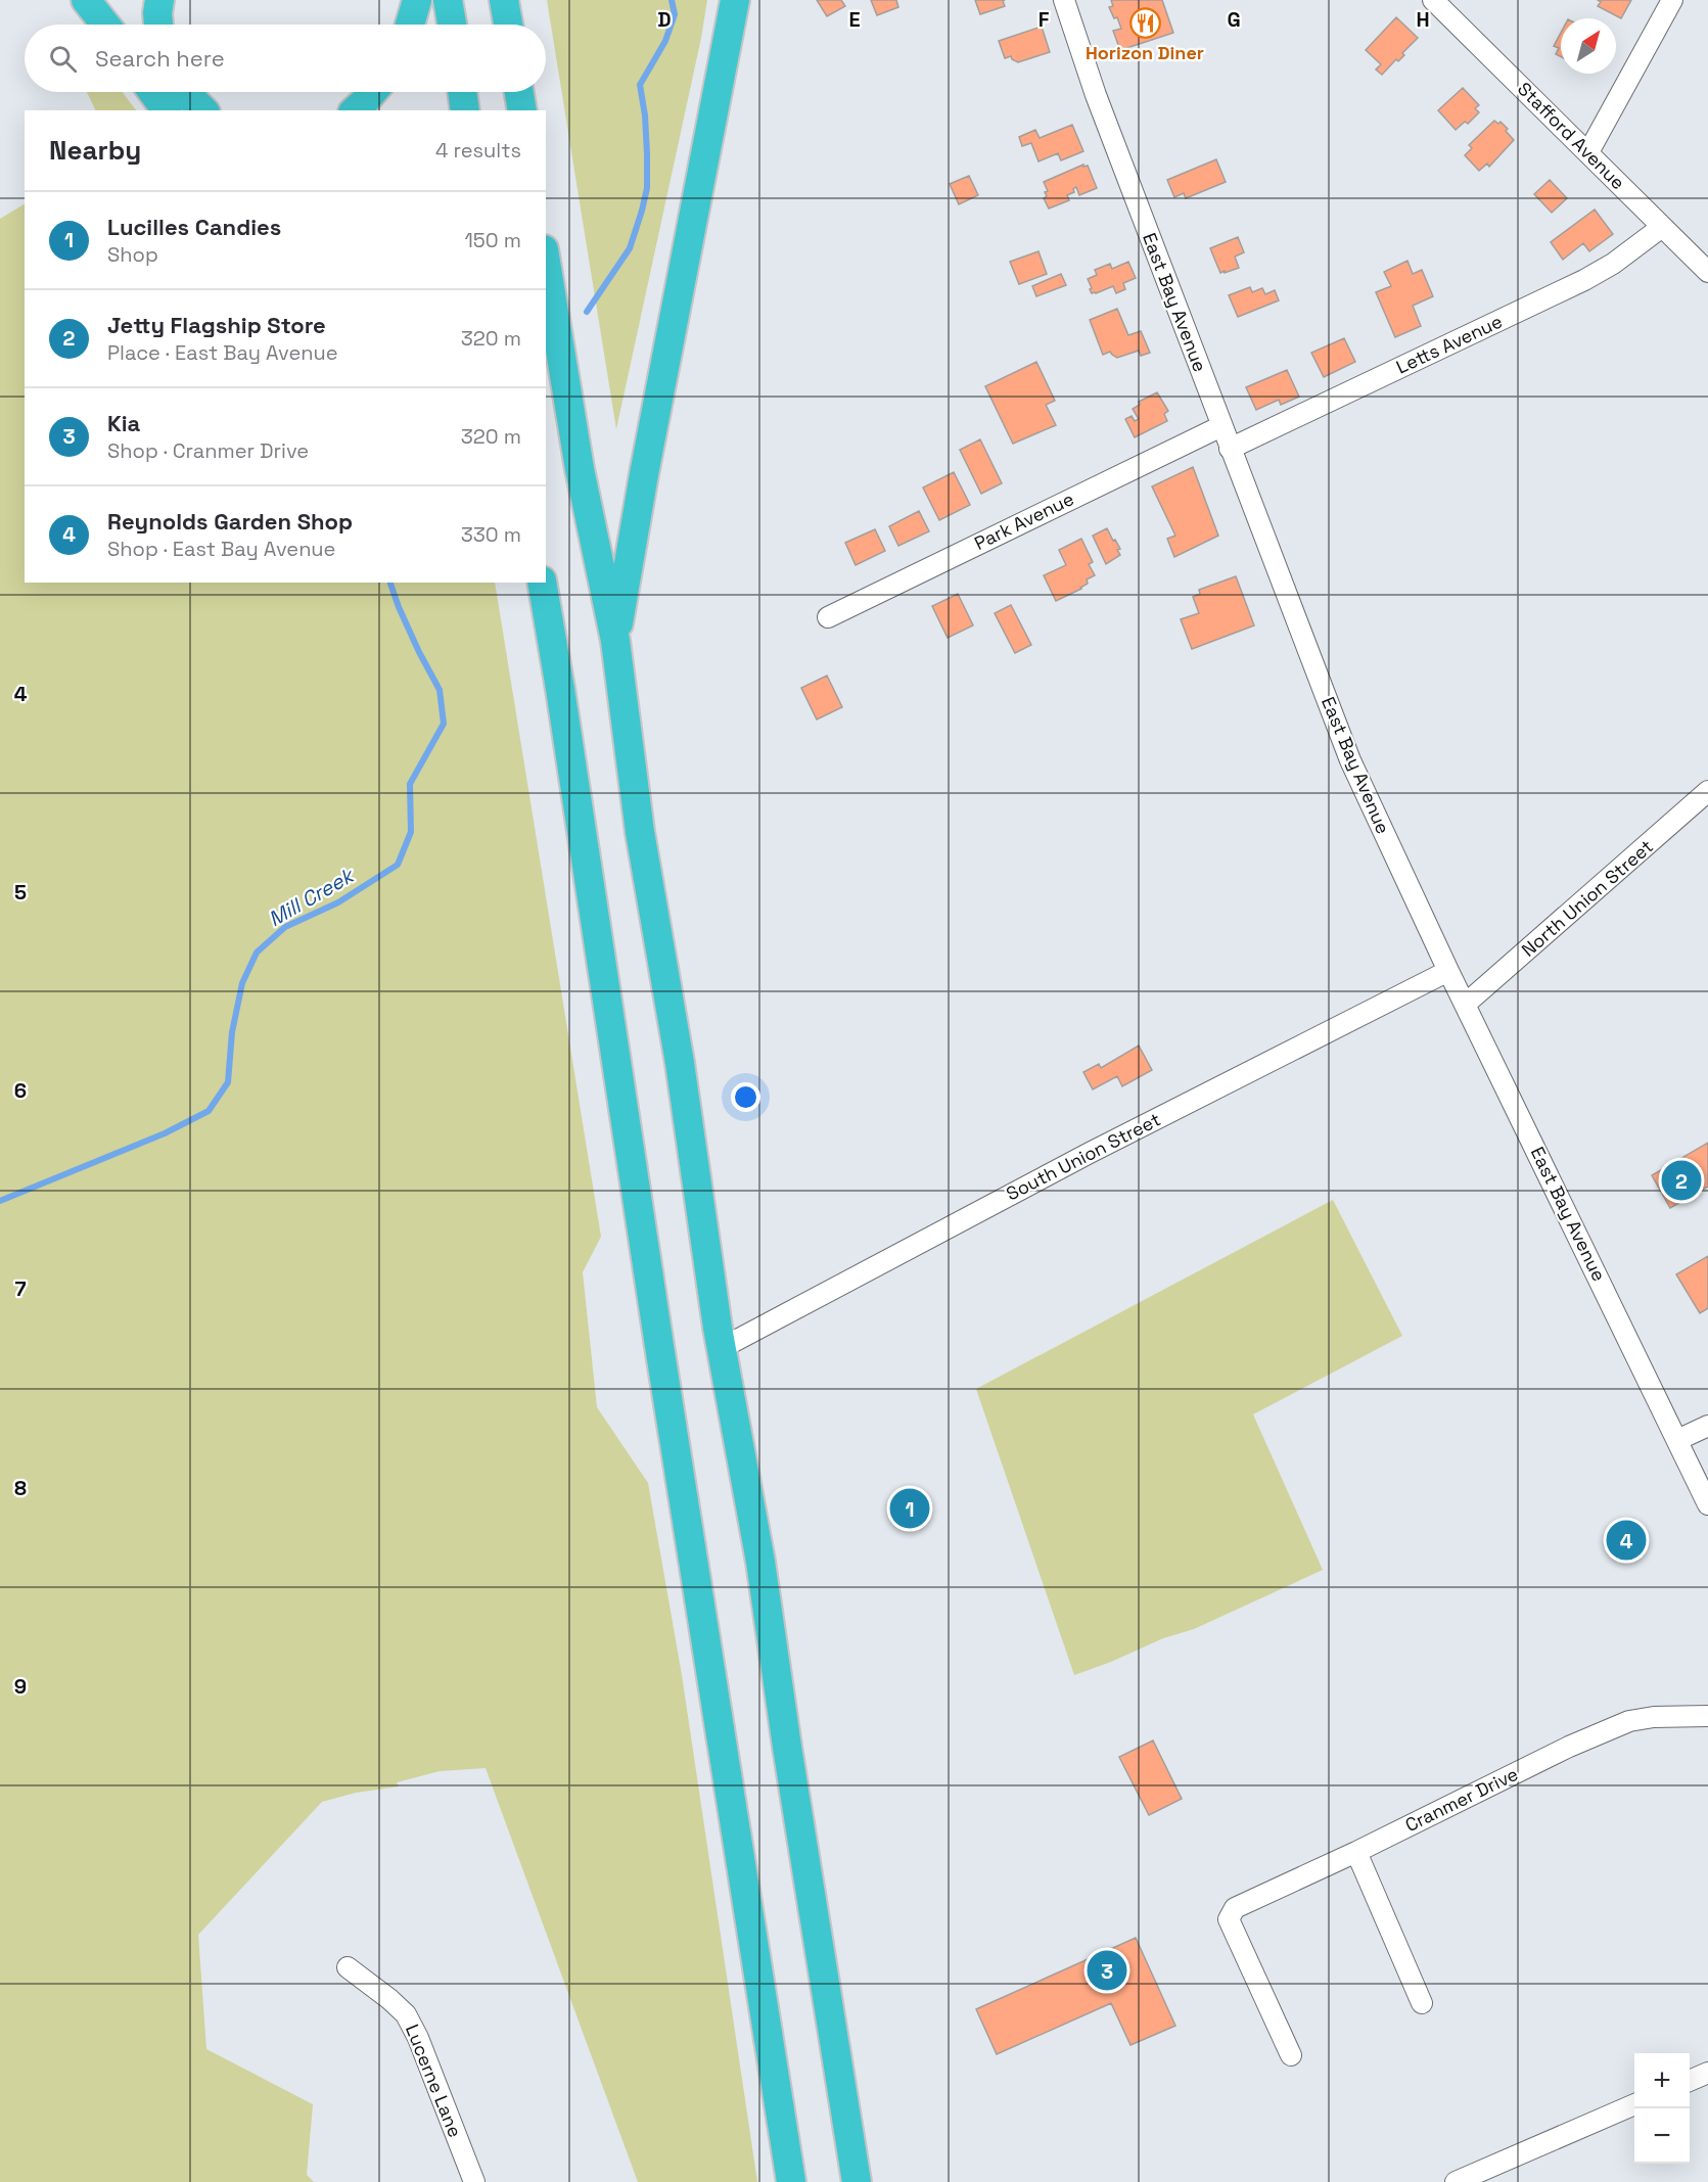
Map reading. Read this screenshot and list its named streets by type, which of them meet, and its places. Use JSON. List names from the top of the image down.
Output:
{
  "streets": {
    "street": [
      "Stafford Avenue",
      "East Bay Avenue",
      "Letts Avenue",
      "Park Avenue",
      "North Union Street",
      "South Union Street",
      "Cranmer Drive",
      "Lucerne Lane"
    ]
  },
  "crossings": [
    ["Stafford Avenue", "Letts Avenue"],
    ["East Bay Avenue", "Letts Avenue"],
    ["East Bay Avenue", "Park Avenue"],
    ["East Bay Avenue", "North Union Street"],
    ["East Bay Avenue", "South Union Street"]
  ],
  "water": ["Mill Creek"],
  "places": {
    "restaurant": ["Horizon Diner"]
  },
  "north": "top right",
  "page": {
    "search": "Search here",
    "heading": ["Nearby", "4 results"],
    "list": [
      {
        "mark": "1",
        "name": "Lucilles Candies",
        "note": "Shop",
        "value": "150 m"
      },
      {
        "mark": "2",
        "name": "Jetty Flagship Store",
        "note": "Place · East Bay Avenue",
        "value": "320 m"
      },
      {
        "mark": "3",
        "name": "Kia",
        "note": "Shop · Cranmer Drive",
        "value": "320 m"
      },
      {
        "mark": "4",
        "name": "Reynolds Garden Shop",
        "note": "Shop · East Bay Avenue",
        "value": "330 m"
      }
    ],
    "pins": [
      "2",
      "1",
      "4",
      "3"
    ],
    "map_buttons": ["+", "−"]
  },
  "grid": {
    "columns": [
      "D",
      "E",
      "F",
      "G",
      "H"
    ],
    "rows": [
      "4",
      "5",
      "6",
      "7",
      "8",
      "9"
    ]
  }
}
